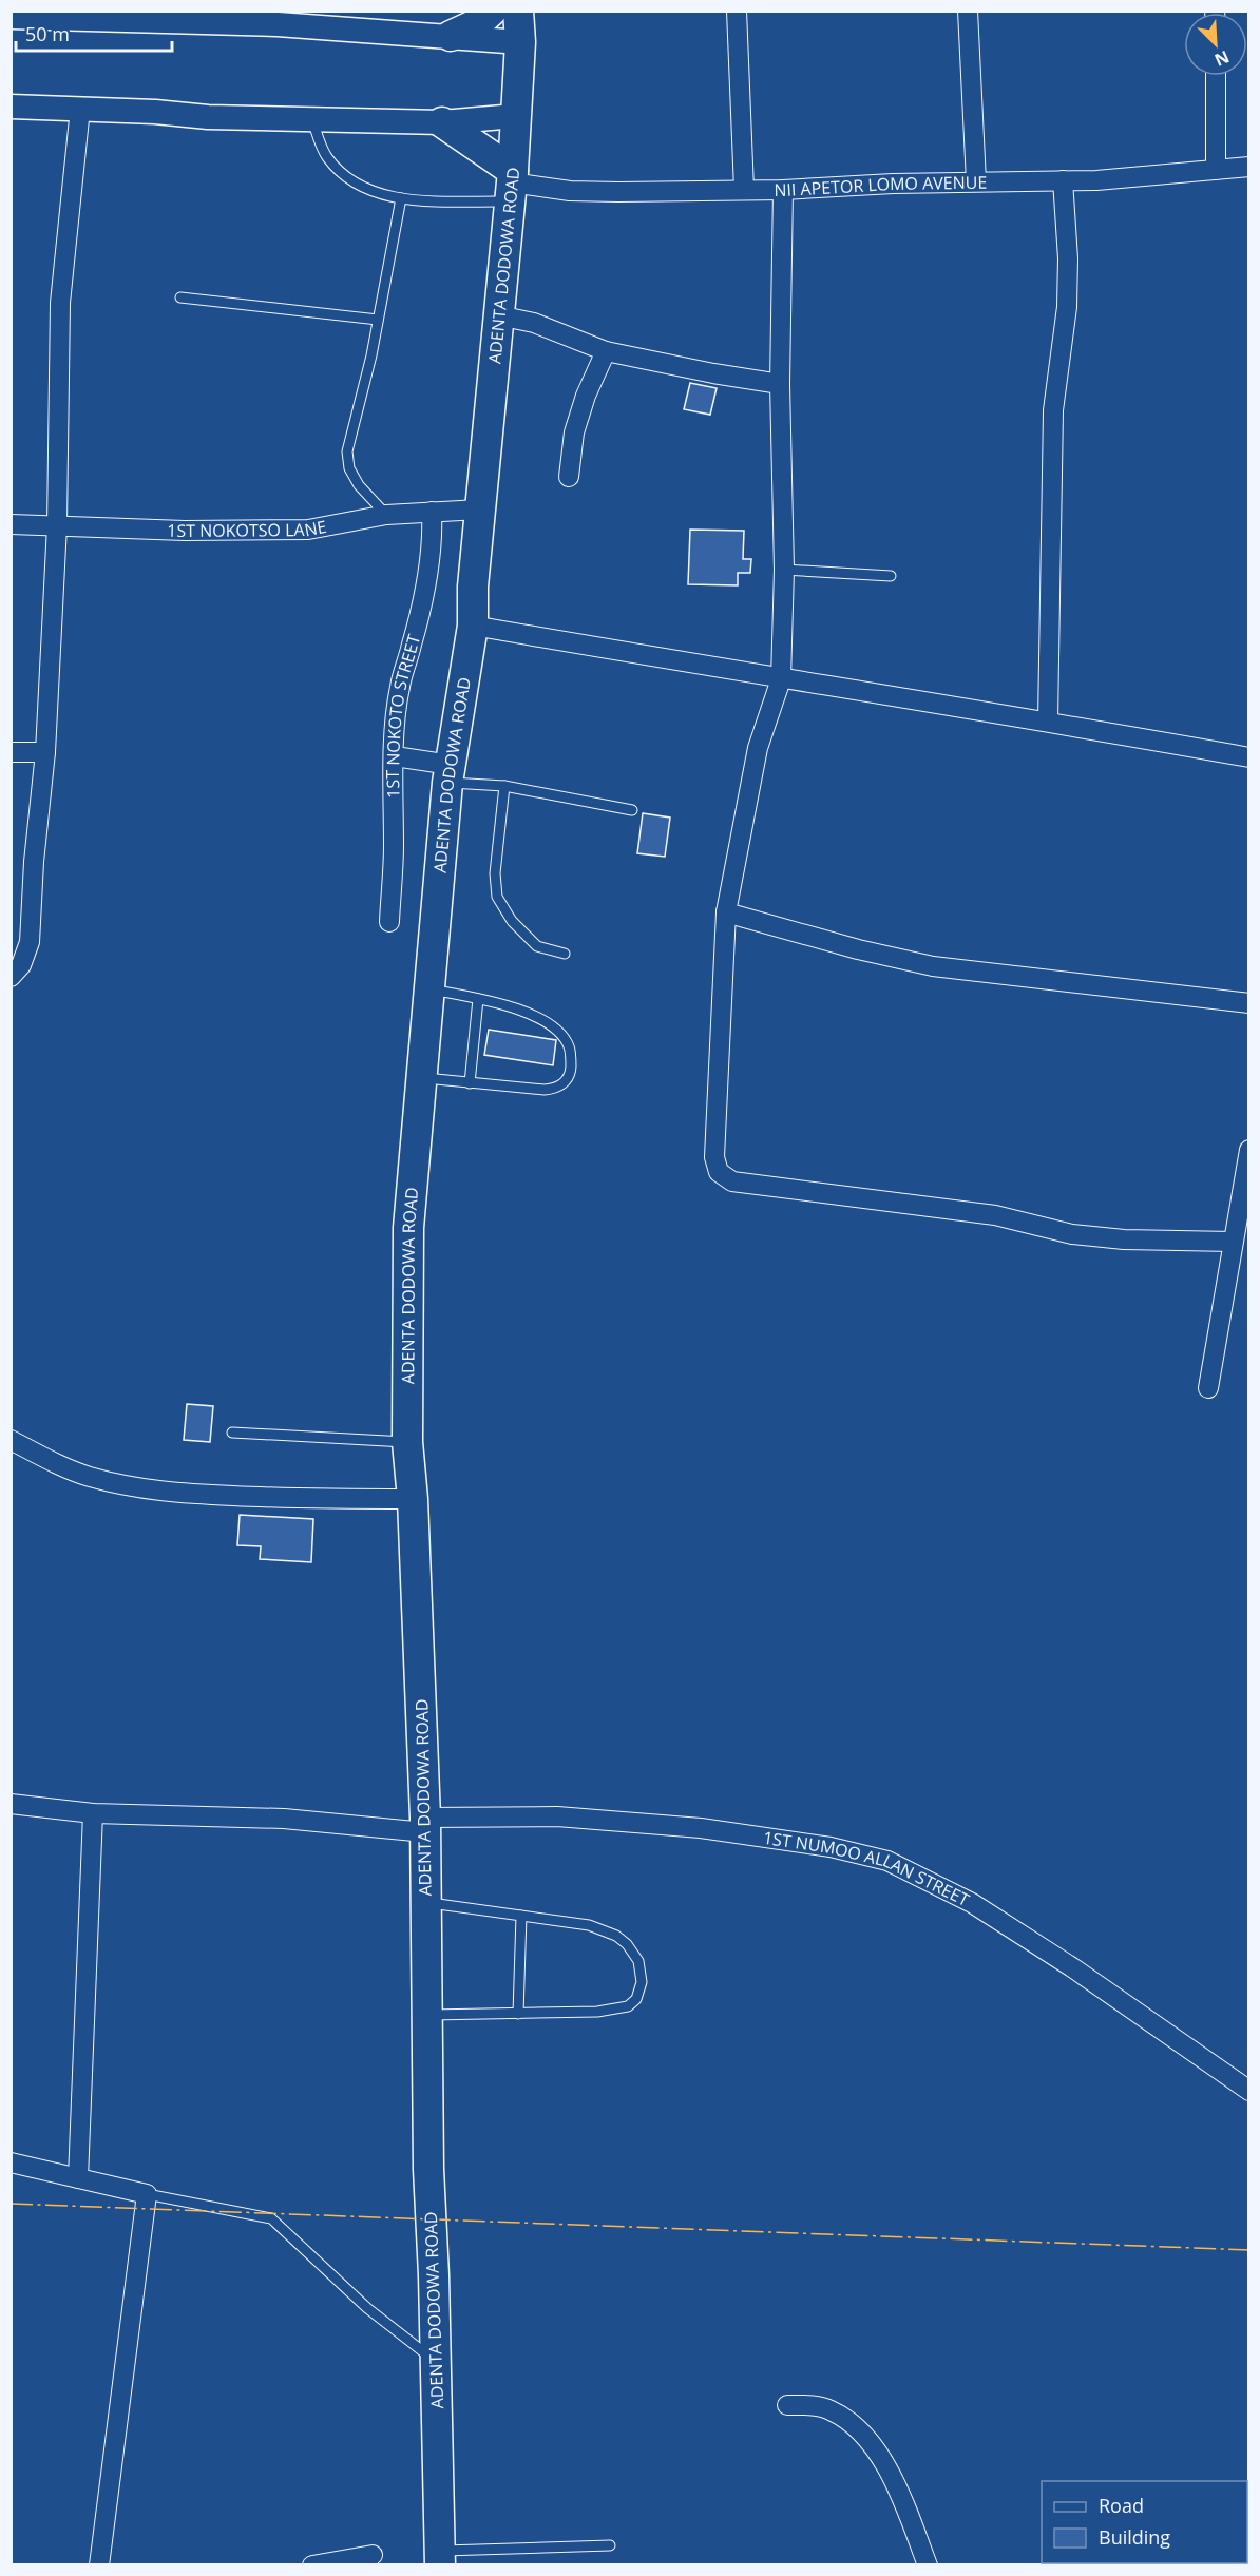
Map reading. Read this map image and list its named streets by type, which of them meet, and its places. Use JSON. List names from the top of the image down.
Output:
{
  "streets": {
    "main road": ["ADENTA DODOWA ROAD"],
    "street": [
      "NII APETOR LOMO AVENUE",
      "1ST NOKOTSO LANE",
      "1ST NOKOTO STREET",
      "1ST NUMOO ALLAN STREET"
    ]
  },
  "crossings": [
    ["NII APETOR LOMO AVENUE", "ADENTA DODOWA ROAD"],
    ["ADENTA DODOWA ROAD", "1ST NOKOTSO LANE"],
    ["ADENTA DODOWA ROAD", "1ST NUMOO ALLAN STREET"],
    ["1ST NOKOTSO LANE", "1ST NOKOTO STREET"]
  ],
  "legend": ["Road", "Building"],
  "scale_bar": "50 m",
  "north": "bottom right"
}
